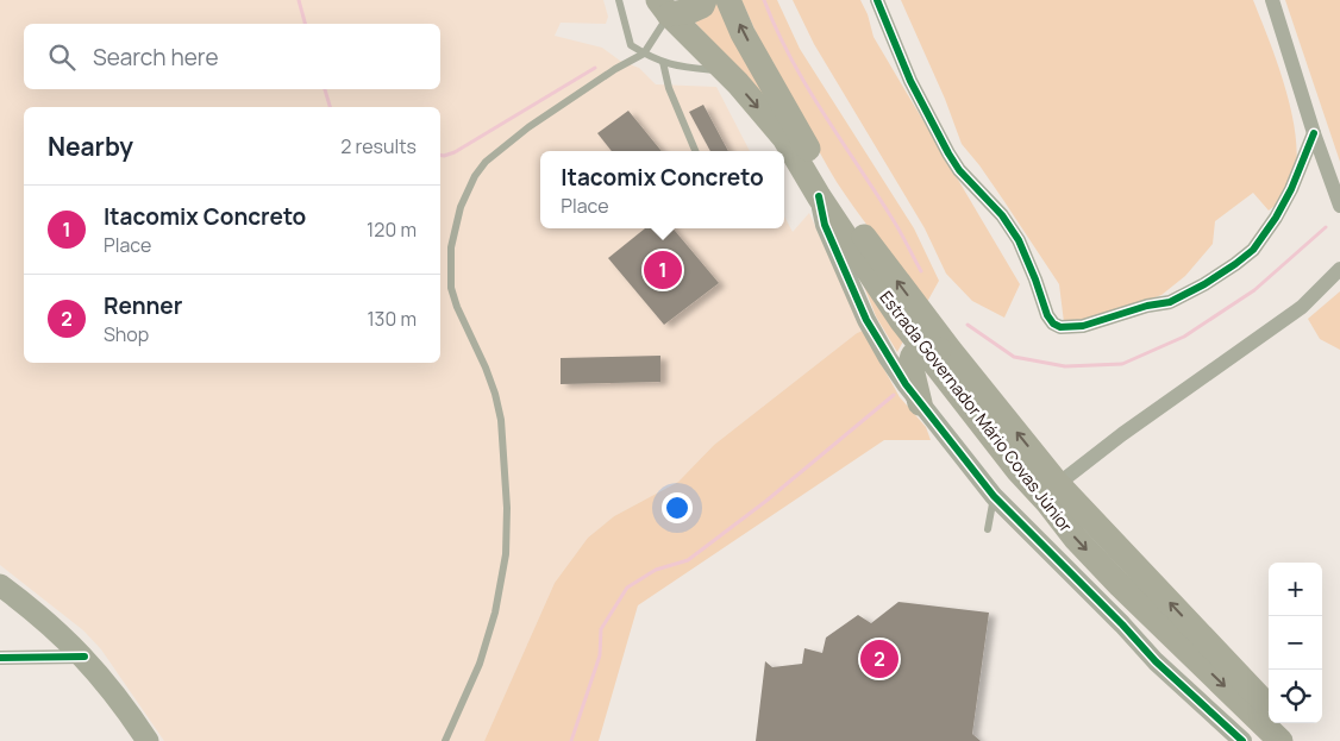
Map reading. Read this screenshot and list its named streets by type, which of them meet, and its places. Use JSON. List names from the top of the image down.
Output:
{
  "streets": {
    "highway": ["Estrada Governador Mário Covas Júnior"]
  },
  "page": {
    "search": "Search here",
    "heading": ["Nearby", "2 results"],
    "popup": ["Itacomix Concreto", "Place"],
    "list": [
      {
        "mark": "1",
        "name": "Itacomix Concreto",
        "note": "Place",
        "value": "120 m"
      },
      {
        "mark": "2",
        "name": "Renner",
        "note": "Shop",
        "value": "130 m"
      }
    ],
    "pins": ["1", "2"],
    "map_buttons": ["+", "−"]
  }
}
